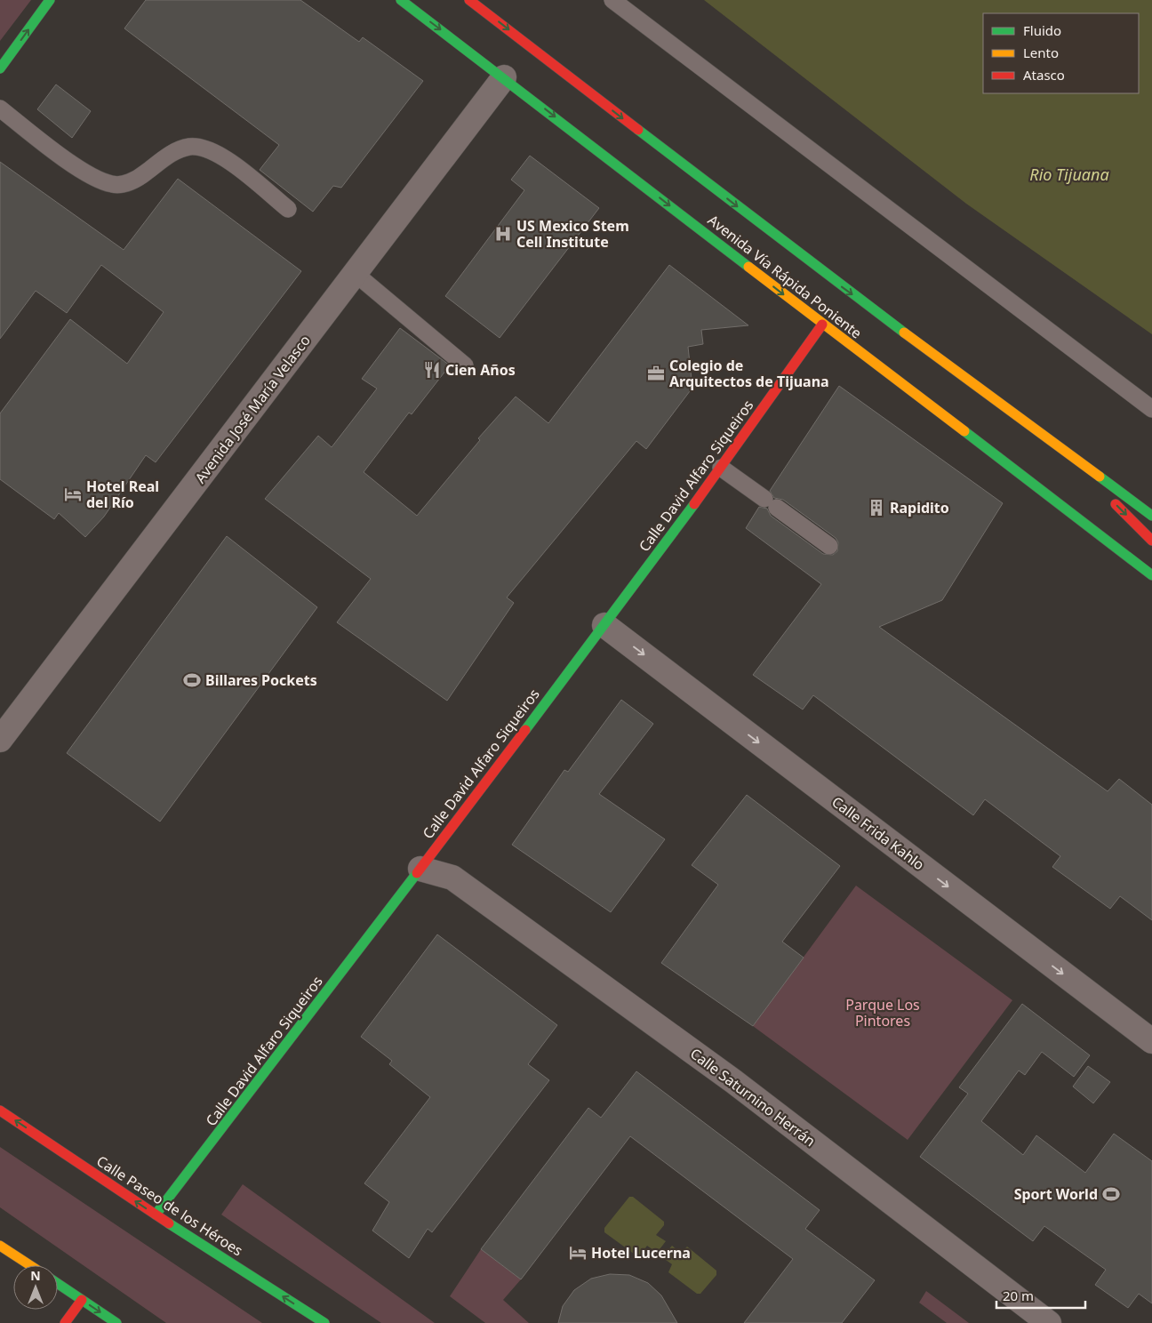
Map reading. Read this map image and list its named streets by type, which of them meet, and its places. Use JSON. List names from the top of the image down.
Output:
{
  "streets": {
    "main road": ["Avenida Vía Rápida Poniente", "Calle David Alfaro Siqueiros", "Calle Paseo de los Héroes"],
    "street": ["Avenida José María Velasco", "Calle Frida Kahlo", "Calle Saturnino Herrán"]
  },
  "crossings": [
    ["Avenida Vía Rápida Poniente", "Avenida José María Velasco"],
    ["Avenida Vía Rápida Poniente", "Calle David Alfaro Siqueiros"],
    ["Calle David Alfaro Siqueiros", "Calle Frida Kahlo"],
    ["Calle David Alfaro Siqueiros", "Calle Saturnino Herrán"],
    ["Calle David Alfaro Siqueiros", "Calle Paseo de los Héroes"]
  ],
  "one_way": ["Avenida Vía Rápida Poniente", "Calle Frida Kahlo", "Calle Paseo de los Héroes"],
  "water": ["Rio Tijuana"],
  "parks": ["Parque Los Pintores"],
  "places": {
    "hospital": ["US Mexico Stem Cell Institute"],
    "restaurant": ["Cien Años"],
    "office": ["Colegio de Arquitectos de Tijuana"],
    "hotel": ["Hotel Real del Río", "Hotel Lucerna"],
    "building": ["Rapidito"],
    "sports": ["Billares Pockets", "Sport World"]
  },
  "legend": ["Fluido", "Lento", "Atasco"],
  "scale_bar": "20 m",
  "north": "top"
}
